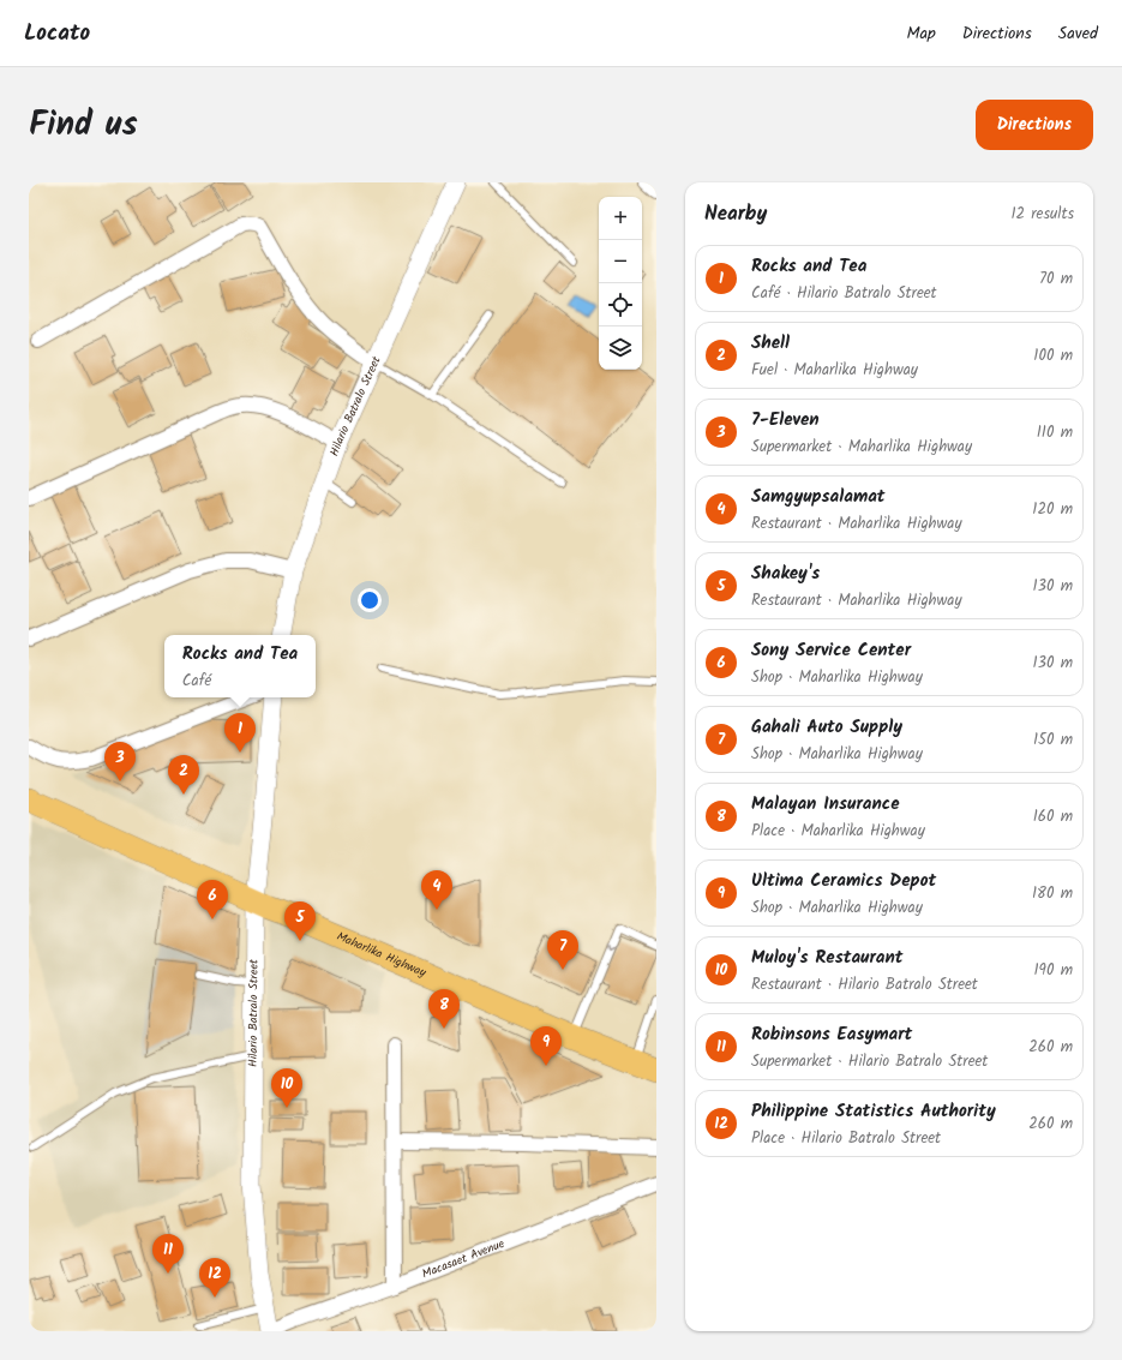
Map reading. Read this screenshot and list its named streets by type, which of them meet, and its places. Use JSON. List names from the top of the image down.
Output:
{
  "streets": {
    "main road": ["Maharlika Highway"],
    "street": ["Hilario Batralo Street", "Macasaet Avenue"]
  },
  "crossings": [
    ["Hilario Batralo Street", "Maharlika Highway"],
    ["Hilario Batralo Street", "Macasaet Avenue"]
  ],
  "page": {
    "header": "Locato",
    "nav": ["Map", "Directions", "Saved"],
    "title": "Find us",
    "buttons": "Directions",
    "heading": ["Nearby", "12 results"],
    "map_buttons": ["+", "−"],
    "list": [
      {
        "mark": "1",
        "name": "Rocks and Tea",
        "note": "Café · Hilario Batralo Street",
        "value": "70 m"
      },
      {
        "mark": "2",
        "name": "Shell",
        "note": "Fuel · Maharlika Highway",
        "value": "100 m"
      },
      {
        "mark": "3",
        "name": "7-Eleven",
        "note": "Supermarket · Maharlika Highway",
        "value": "110 m"
      },
      {
        "mark": "4",
        "name": "Samgyupsalamat",
        "note": "Restaurant · Maharlika Highway",
        "value": "120 m"
      },
      {
        "mark": "5",
        "name": "Shakey's",
        "note": "Restaurant · Maharlika Highway",
        "value": "130 m"
      },
      {
        "mark": "6",
        "name": "Sony Service Center",
        "note": "Shop · Maharlika Highway",
        "value": "130 m"
      },
      {
        "mark": "7",
        "name": "Gahali Auto Supply",
        "note": "Shop · Maharlika Highway",
        "value": "150 m"
      },
      {
        "mark": "8",
        "name": "Malayan Insurance",
        "note": "Place · Maharlika Highway",
        "value": "160 m"
      },
      {
        "mark": "9",
        "name": "Ultima Ceramics Depot",
        "note": "Shop · Maharlika Highway",
        "value": "180 m"
      },
      {
        "mark": "10",
        "name": "Muloy's Restaurant",
        "note": "Restaurant · Hilario Batralo Street",
        "value": "190 m"
      },
      {
        "mark": "11",
        "name": "Robinsons Easymart",
        "note": "Supermarket · Hilario Batralo Street",
        "value": "260 m"
      },
      {
        "mark": "12",
        "name": "Philippine Statistics Authority",
        "note": "Place · Hilario Batralo Street",
        "value": "260 m"
      }
    ],
    "popup": ["Rocks and Tea", "Café"],
    "pins": [
      "1",
      "3",
      "2",
      "4",
      "6",
      "5",
      "7",
      "8",
      "9",
      "10",
      "11",
      "12"
    ]
  }
}
